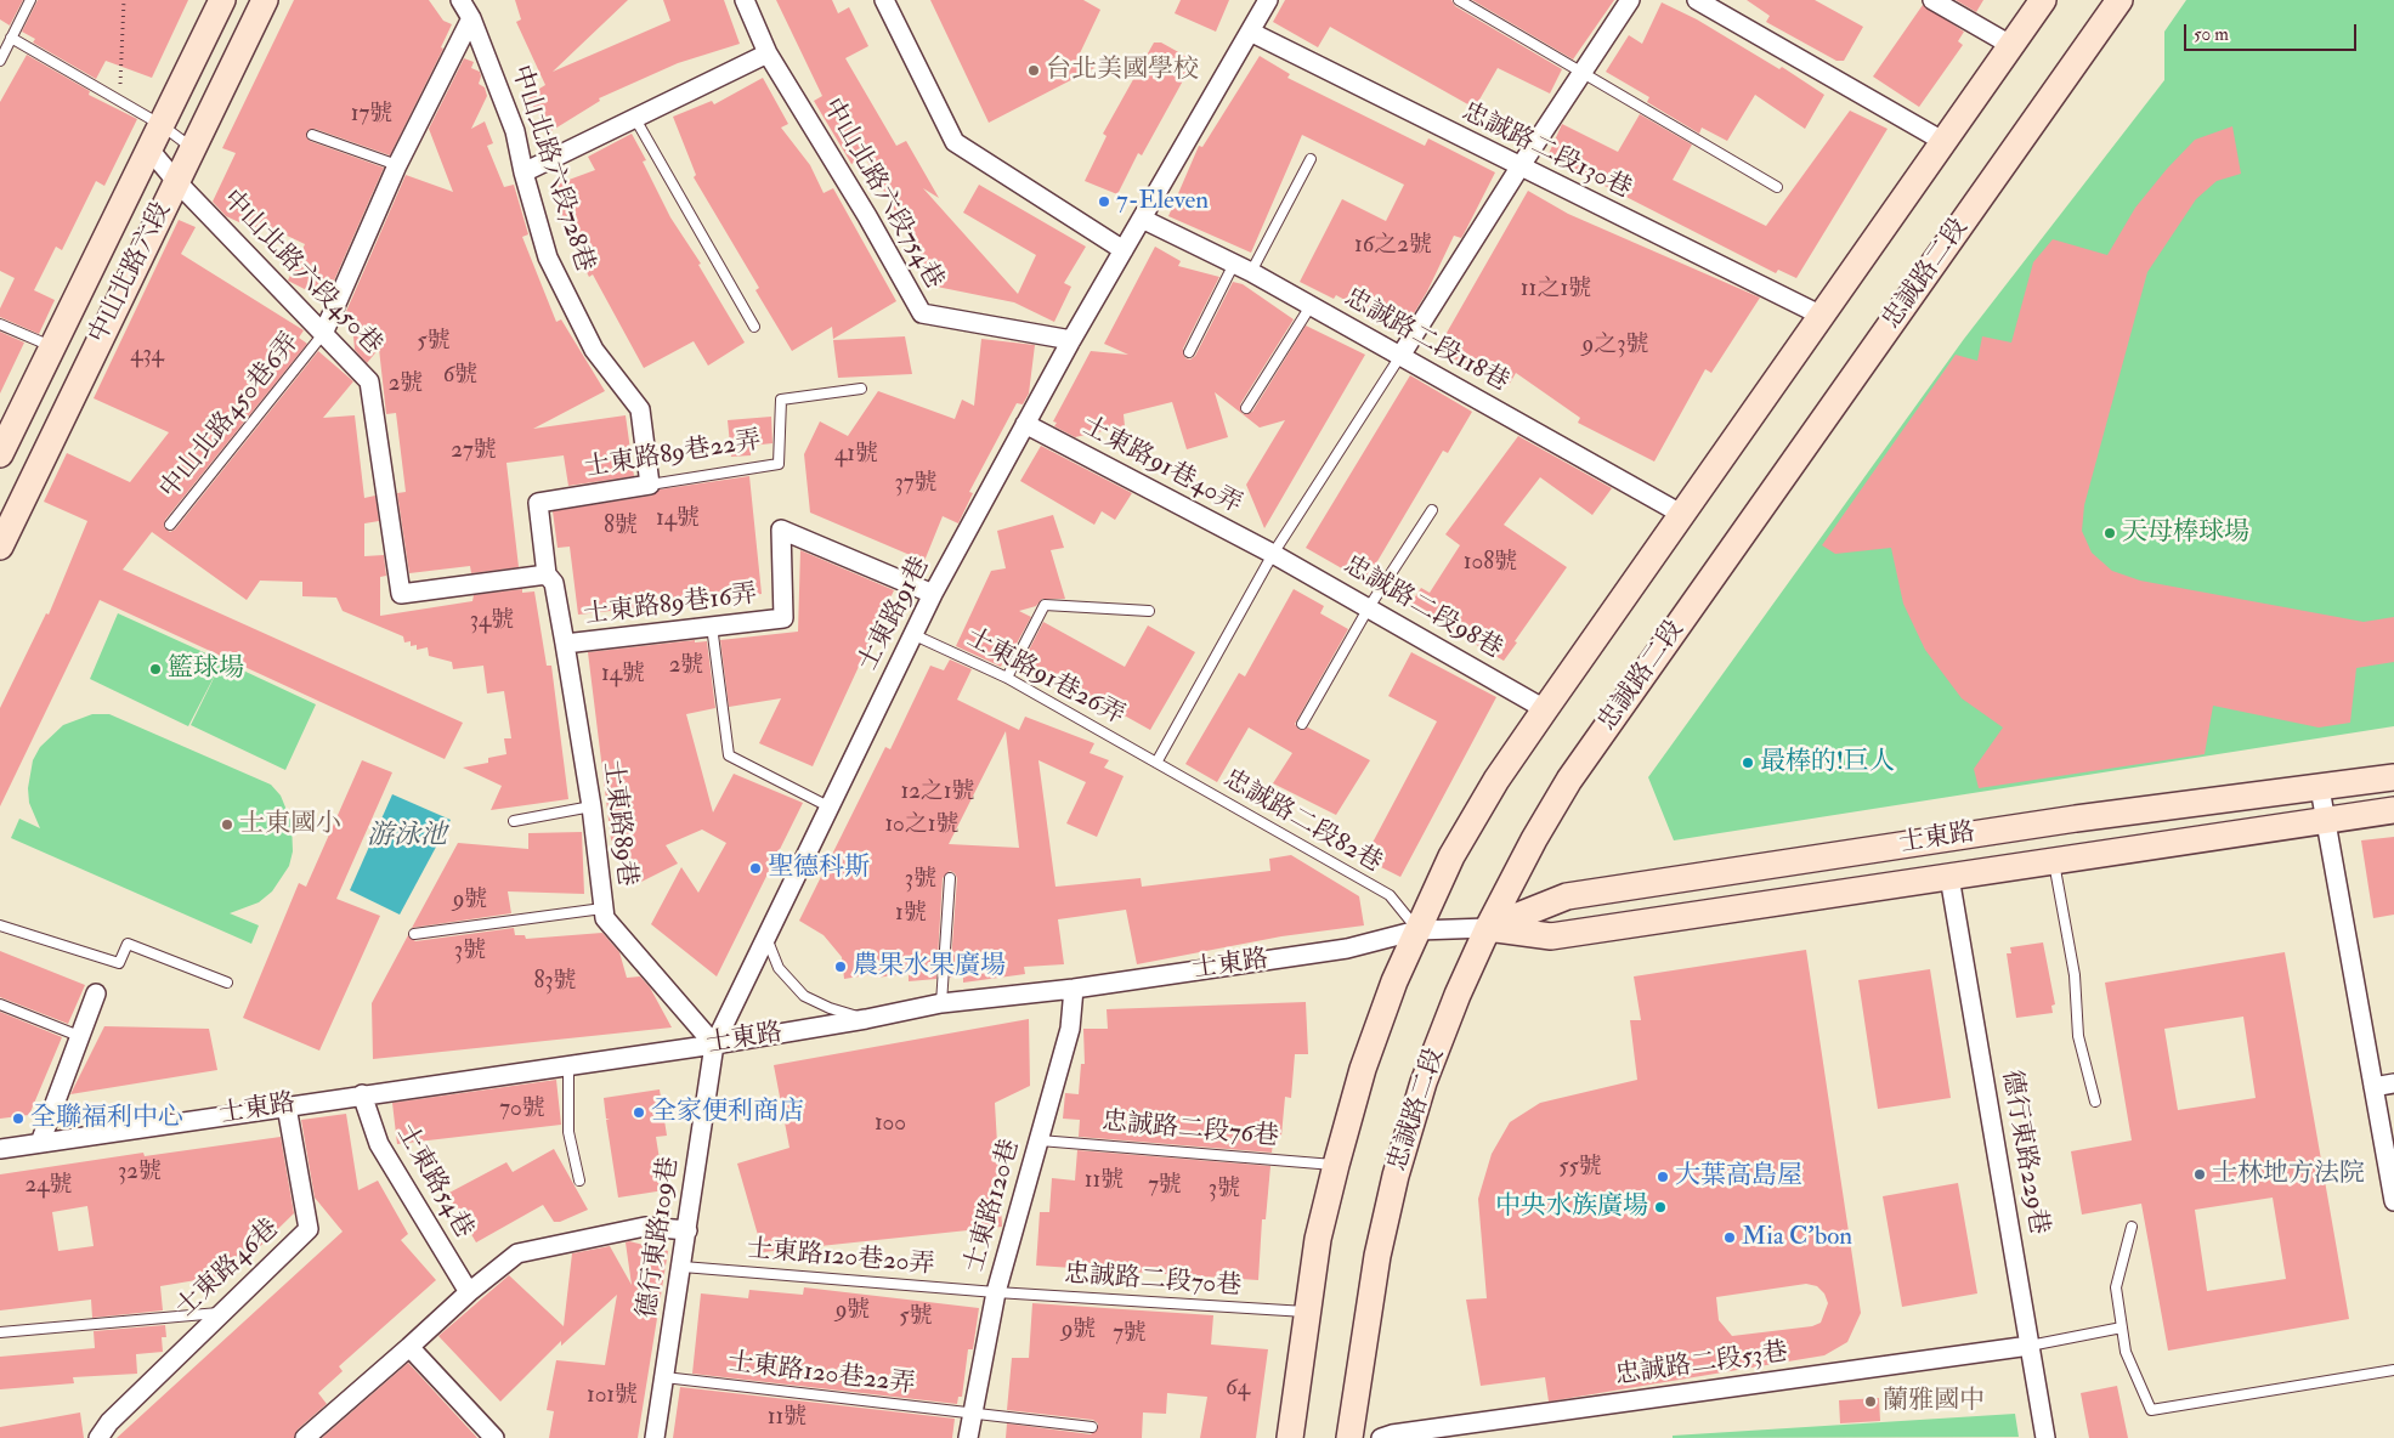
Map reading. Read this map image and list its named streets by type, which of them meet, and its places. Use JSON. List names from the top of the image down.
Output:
{
  "streets": {
    "street": [
      "忠誠路二段130巷",
      "中山北路六段728巷",
      "中山北路六段754巷",
      "中山北路六段",
      "中山北路六段450巷",
      "忠誠路二段",
      "忠誠路二段118巷",
      "士東路89巷22弄",
      "士東路91巷40弄",
      "士東路89巷16弄",
      "忠誠路二段98巷",
      "士東路91巷",
      "士東路89巷",
      "士東路",
      "德行東路229巷",
      "士東路54巷",
      "士東路120巷",
      "德行東路109巷",
      "士東路46巷",
      "忠誠路二段53巷"
    ],
    "lane": [
      "中山北路450巷6弄",
      "士東路91巷26弄",
      "忠誠路二段82巷",
      "忠誠路二段76巷",
      "士東路120巷20弄",
      "忠誠路二段70巷",
      "士東路120巷22弄"
    ]
  },
  "crossings": [
    ["忠誠路二段130巷", "士東路91巷"],
    ["中山北路六段728巷", "士東路89巷22弄"],
    ["中山北路六段754巷", "士東路91巷"],
    ["中山北路六段", "中山北路六段450巷"],
    ["中山北路六段450巷", "中山北路450巷6弄"],
    ["中山北路六段450巷", "士東路89巷22弄"],
    ["中山北路六段450巷", "士東路89巷"],
    ["忠誠路二段", "士東路"],
    ["忠誠路二段118巷", "士東路91巷"],
    ["士東路89巷22弄", "士東路89巷"],
    ["士東路91巷40弄", "忠誠路二段98巷"],
    ["士東路91巷40弄", "士東路91巷"],
    ["士東路89巷16弄", "士東路91巷"],
    ["士東路89巷16弄", "士東路89巷"],
    ["士東路91巷", "士東路91巷26弄"],
    ["士東路91巷", "士東路89巷"],
    ["士東路91巷", "士東路"],
    ["士東路91巷", "德行東路109巷"],
    ["士東路91巷26弄", "忠誠路二段82巷"],
    ["忠誠路二段82巷", "士東路"],
    ["士東路89巷", "士東路"],
    ["士東路89巷", "德行東路109巷"],
    ["士東路", "德行東路229巷"],
    ["士東路", "士東路54巷"],
    ["士東路", "士東路120巷"],
    ["士東路", "德行東路109巷"],
    ["士東路", "士東路46巷"],
    ["忠誠路二段76巷", "士東路120巷"],
    ["德行東路229巷", "忠誠路二段53巷"],
    ["士東路120巷", "士東路120巷20弄"],
    ["士東路120巷", "忠誠路二段70巷"],
    ["士東路120巷", "士東路120巷22弄"],
    ["德行東路109巷", "士東路120巷20弄"],
    ["德行東路109巷", "士東路120巷22弄"],
    ["士東路120巷20弄", "忠誠路二段70巷"]
  ],
  "water": ["游泳池"],
  "places": [
    "台北美國學校",
    "7-Eleven",
    "天母棒球場",
    "籃球場",
    "最棒的!巨人",
    "士東國小",
    "聖德科斯",
    "農果水果廣場",
    "全家便利商店",
    "全聯福利中心",
    "士林地方法院",
    "大葉高島屋",
    "中央水族廣場",
    "Mia C'bon",
    "蘭雅國中"
  ],
  "house_numbers": [
    "17號",
    "16之2號",
    "11之1號",
    "5號",
    "9之3號",
    "434",
    "6號",
    "2號",
    "27號",
    "41號",
    "37號",
    "14號",
    "8號",
    "108號",
    "34號",
    "2號",
    "14號",
    "12之1號",
    "10之1號",
    "3號",
    "9號",
    "1號",
    "3號",
    "83號",
    "70號",
    "100",
    "55號",
    "32號",
    "11號",
    "24號",
    "7號",
    "3號",
    "9號",
    "5號",
    "9號",
    "7號",
    "64",
    "101號",
    "11號"
  ],
  "scale_bar": "50 m"
}
